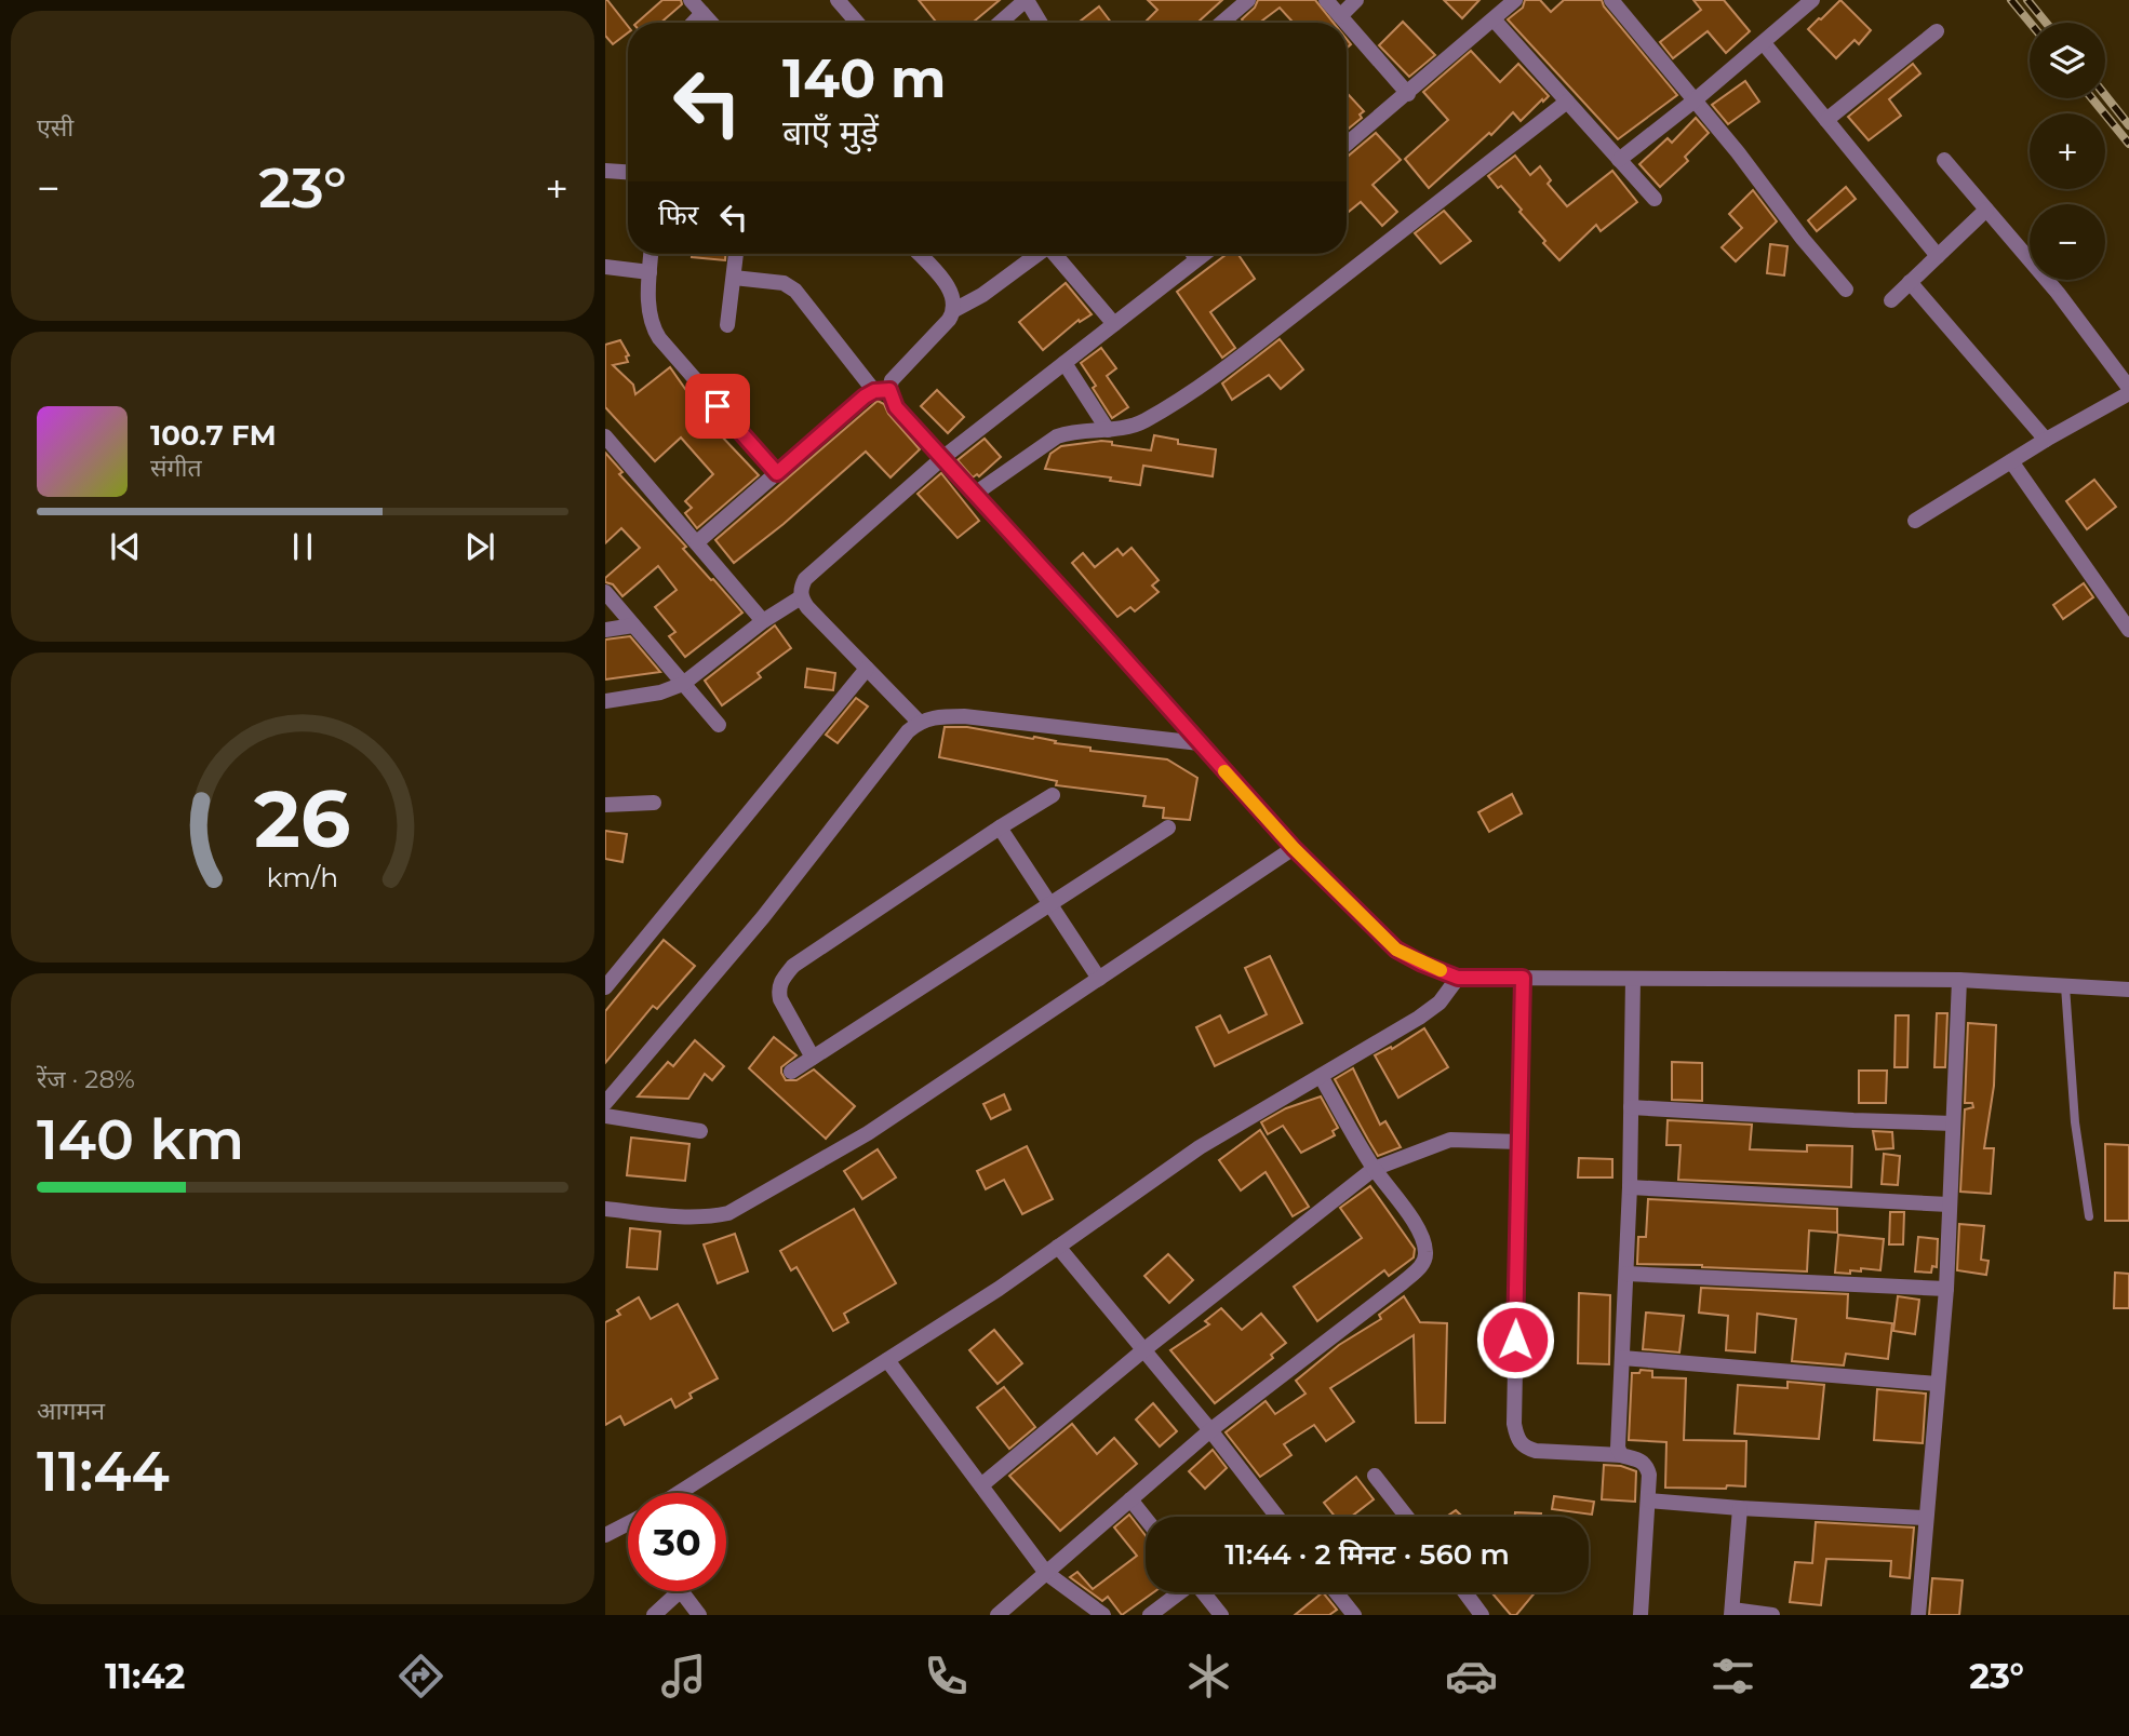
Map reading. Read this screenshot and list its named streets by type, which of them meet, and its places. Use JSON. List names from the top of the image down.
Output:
{
  "page": {
    "tile": [
      "एसी",
      ["रेंज · 28%", "140 km"],
      ["आगमन", "11:44"]
    ],
    "map_buttons": ["+", "−"],
    "turn": ["140 m", "बाएँ मुड़ें"],
    "heat": ["−", "23°", "+"],
    "then": "फिर",
    "song": ["100.7 FM", "संगीत"],
    "limit": "30",
    "trip": "11:44 · 2 मिनट · 560 m",
    "tabs": ["11:42", "23°"],
    "gauge": ["26", "km/h"]
  }
}
